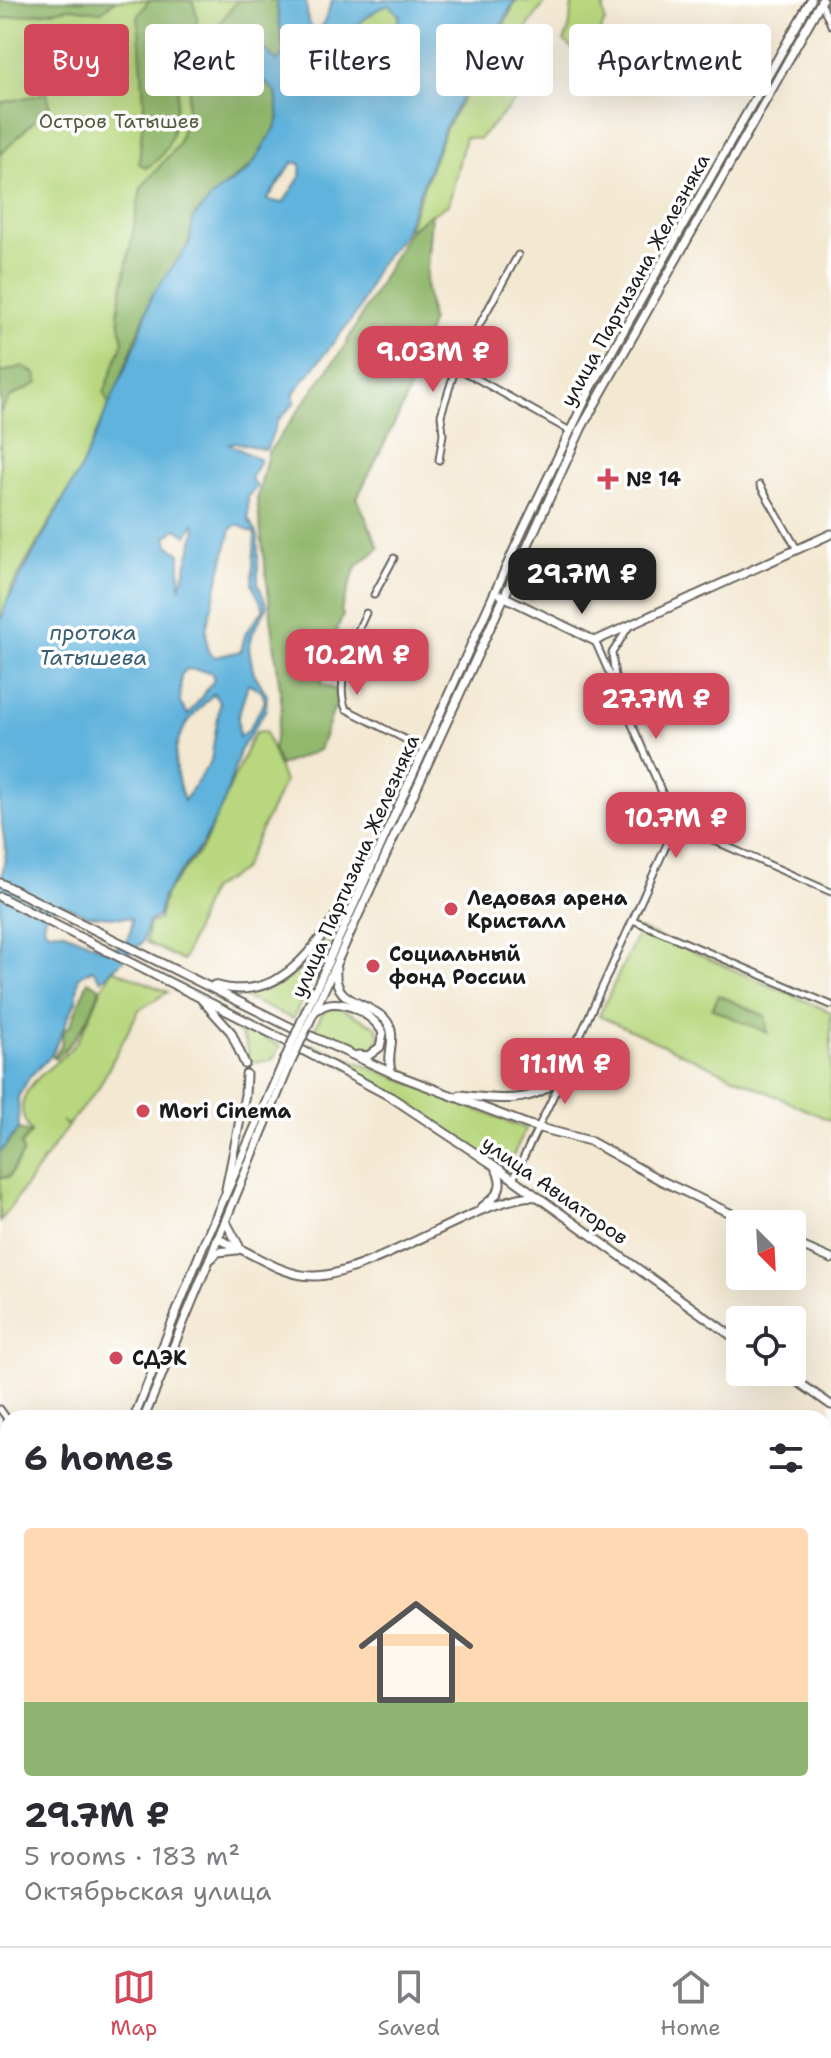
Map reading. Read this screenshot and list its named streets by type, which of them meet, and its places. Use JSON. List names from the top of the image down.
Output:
{
  "streets": {
    "main road": ["улица Партизана Железняка", "улица Авиаторов"]
  },
  "water": ["протока Татышева"],
  "parks": ["Остров Татышев"],
  "places": {
    "health": ["№ 14"],
    "other": [
      "Ледовая арена Кристалл",
      "Социальный фонд России",
      "Mori Cinema",
      "СДЭК"
    ]
  },
  "north": "bottom right",
  "page": {
    "chip": [
      "Buy",
      "Rent",
      "Filters",
      "New",
      "Apartment"
    ],
    "price": [
      "9.03M ₽",
      "29.7M ₽",
      "10.2M ₽",
      "27.7M ₽",
      "10.7M ₽",
      "11.1M ₽"
    ],
    "heading": "6 homes",
    "list": [
      {
        "name": "29.7M ₽",
        "note": "5 rooms · 183 m² · Октябрьская улица"
      }
    ],
    "tabs": ["Map", "Saved", "Home"]
  }
}
